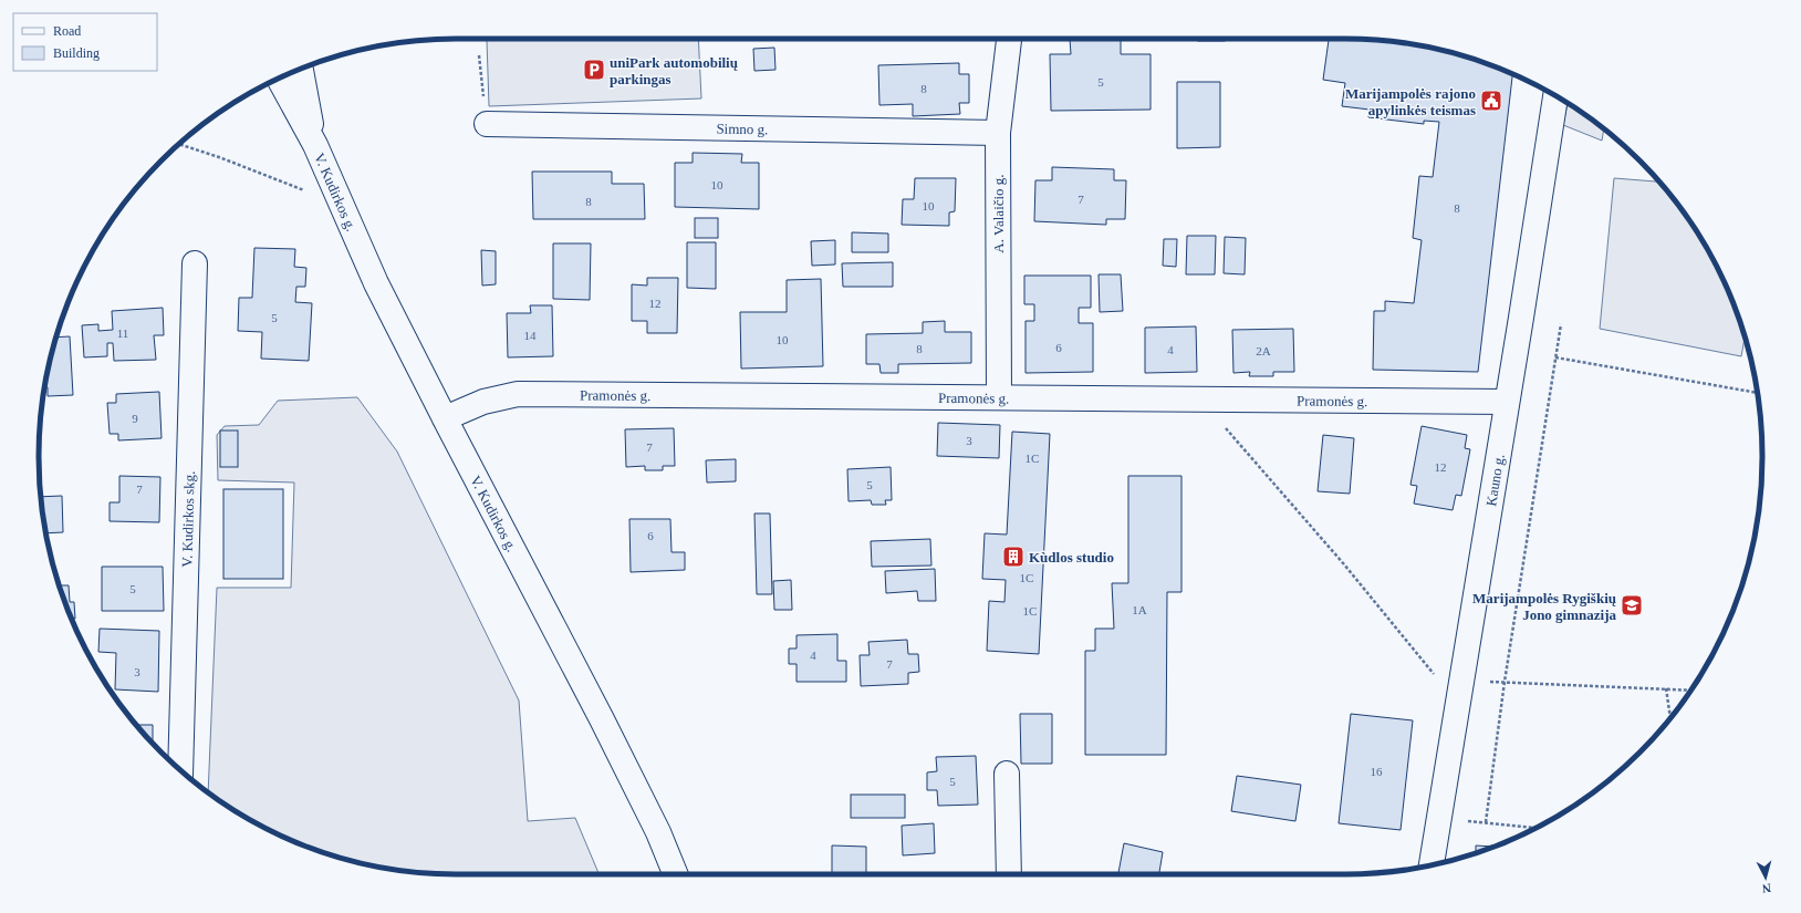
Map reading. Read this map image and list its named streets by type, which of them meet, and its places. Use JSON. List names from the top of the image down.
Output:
{
  "streets": {
    "street": [
      "Simno g.",
      "V. Kudirkos g.",
      "A. Valaičio g.",
      "Pramonės g.",
      "Kauno g.",
      "V. Kudirkos skg."
    ]
  },
  "crossings": [
    ["Simno g.", "A. Valaičio g."],
    ["V. Kudirkos g.", "Pramonės g."],
    ["A. Valaičio g.", "Pramonės g."],
    ["Pramonės g.", "Kauno g."]
  ],
  "places": {
    "parking": ["uniPark automobilių parkingas"],
    "public building": ["Marijampolės rajono apylinkės teismas"],
    "building": ["Kùdlos studio"],
    "school or university": ["Marijampolės Rygiškių Jono gimnazija"]
  },
  "house_numbers": [
    "5",
    "8",
    "10",
    "7",
    "8",
    "10",
    "8",
    "12",
    "5",
    "11",
    "14",
    "10",
    "6",
    "8",
    "4",
    "2A",
    "9",
    "3",
    "7",
    "1C",
    "12",
    "5",
    "7",
    "6",
    "1C",
    "5",
    "1A",
    "1C",
    "4",
    "7",
    "3",
    "16",
    "5"
  ],
  "legend": ["Road", "Building"],
  "north": "bottom"
}
